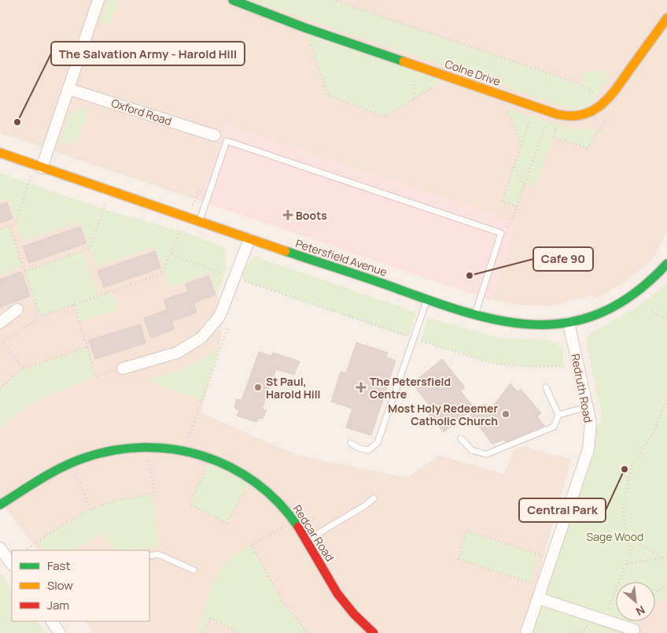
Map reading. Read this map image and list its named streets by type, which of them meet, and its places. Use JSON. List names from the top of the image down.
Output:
{
  "streets": {
    "street": [
      "Colne Drive",
      "Oxford Road",
      "Petersfield Avenue",
      "Redruth Road",
      "Redcar Road"
    ]
  },
  "crossings": [
    ["Petersfield Avenue", "Redruth Road"]
  ],
  "parks": ["Sage Wood"],
  "places": {
    "other": [
      "The Salvation Army - Harold Hill",
      "Cafe 90",
      "St Paul, Harold Hill",
      "Most Holy Redeemer Catholic Church",
      "Central Park"
    ],
    "health": ["Boots", "The Petersfield Centre"]
  },
  "legend": ["Fast", "Slow", "Jam"],
  "north": "bottom right"
}
